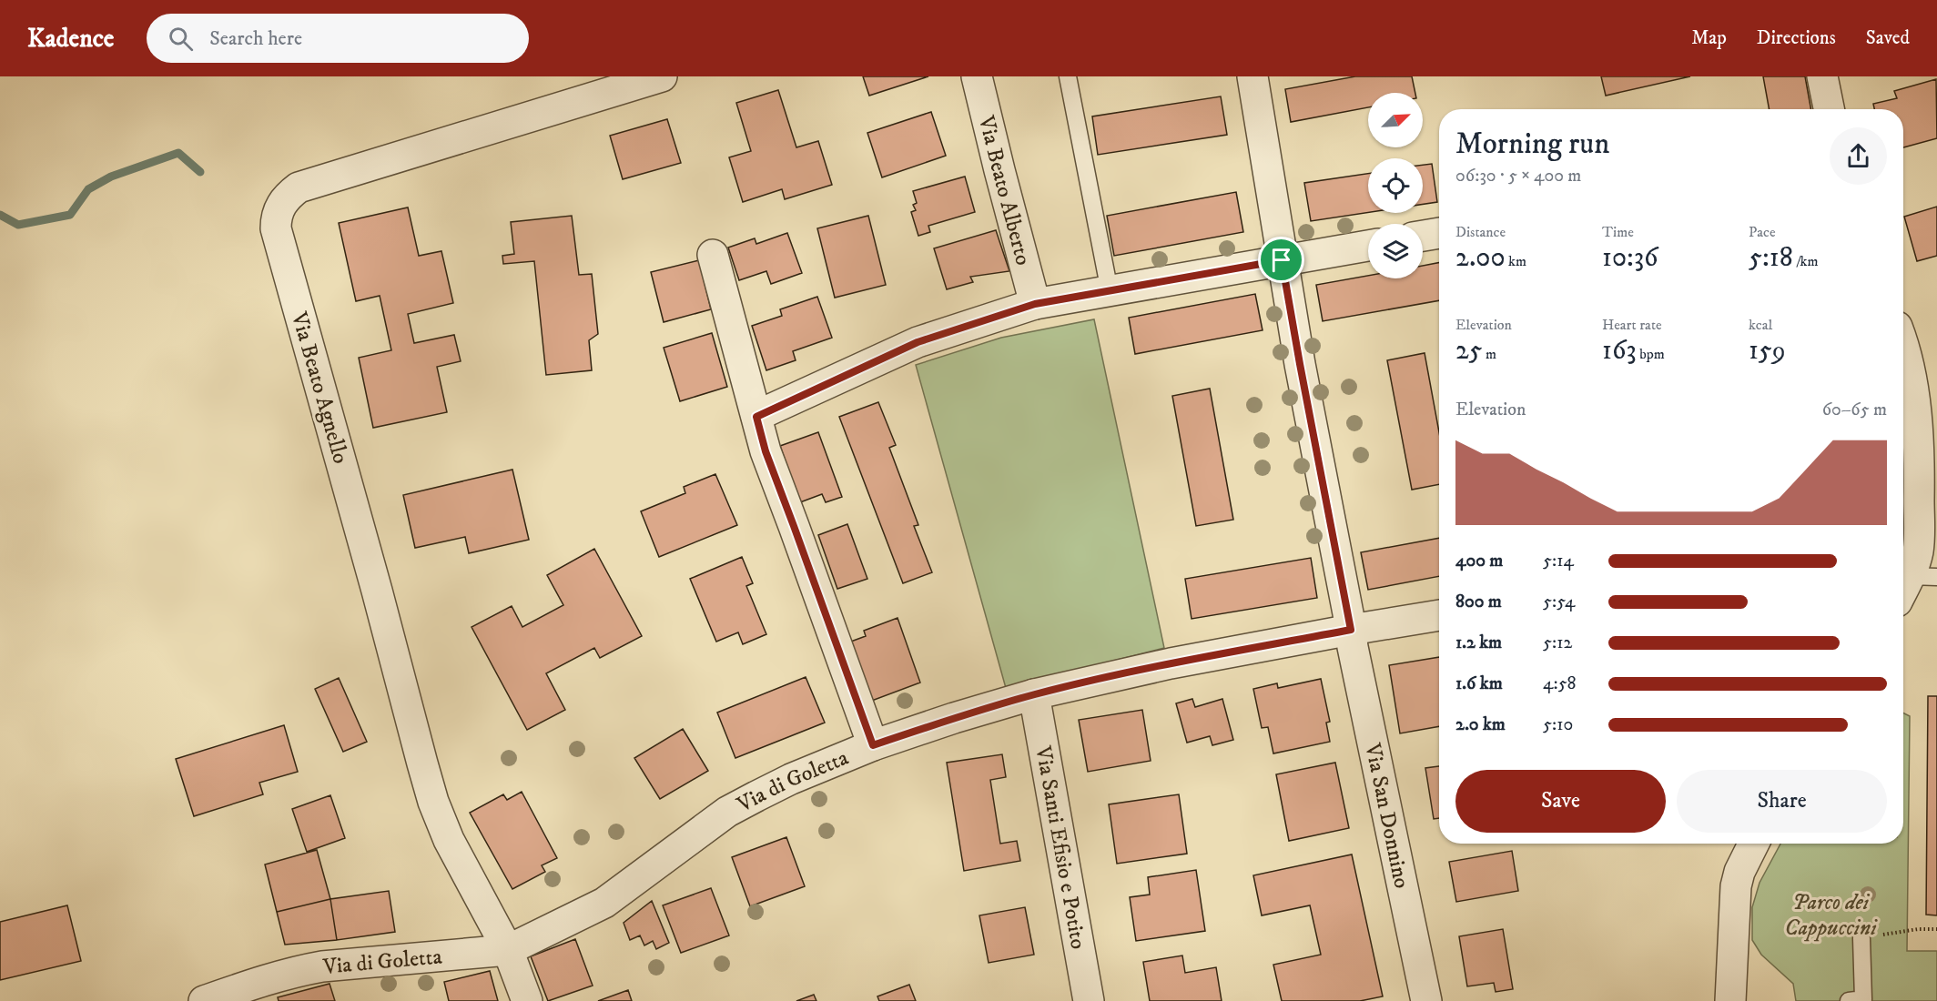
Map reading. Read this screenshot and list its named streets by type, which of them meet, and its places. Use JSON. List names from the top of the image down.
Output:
{
  "streets": {
    "street": [
      "Via Beato Alberto",
      "Via Beato Agnello",
      "Via di Goletta",
      "Via San Donnino",
      "Via Santi Efisio e Potito"
    ]
  },
  "crossings": [
    ["Via Beato Agnello", "Via di Goletta"],
    ["Via di Goletta", "Via San Donnino"],
    ["Via di Goletta", "Via Santi Efisio e Potito"]
  ],
  "parks": ["Parco dei Cappuccini"],
  "north": "top right",
  "page": {
    "header": "Kadence",
    "search": "Search here",
    "nav": ["Map", "Directions", "Saved"],
    "heading": ["Morning run", "06:30 · 5 × 400 m"],
    "stats": [
      ["Distance", "2.00 km"],
      ["Time", "10:36"],
      ["Pace", "5:18 /km"],
      ["Elevation", "25 m"],
      ["Heart rate", "163 bpm"],
      ["kcal", "159"]
    ],
    "chart": ["Elevation", "60–65 m"],
    "list": [
      {
        "name": "400 m",
        "note": "5:14"
      },
      {
        "name": "800 m",
        "note": "5:54"
      },
      {
        "name": "1.2 km",
        "note": "5:12"
      },
      {
        "name": "1.6 km",
        "note": "4:58"
      },
      {
        "name": "2.0 km",
        "note": "5:10"
      }
    ],
    "buttons": ["Save", "Share"]
  }
}
